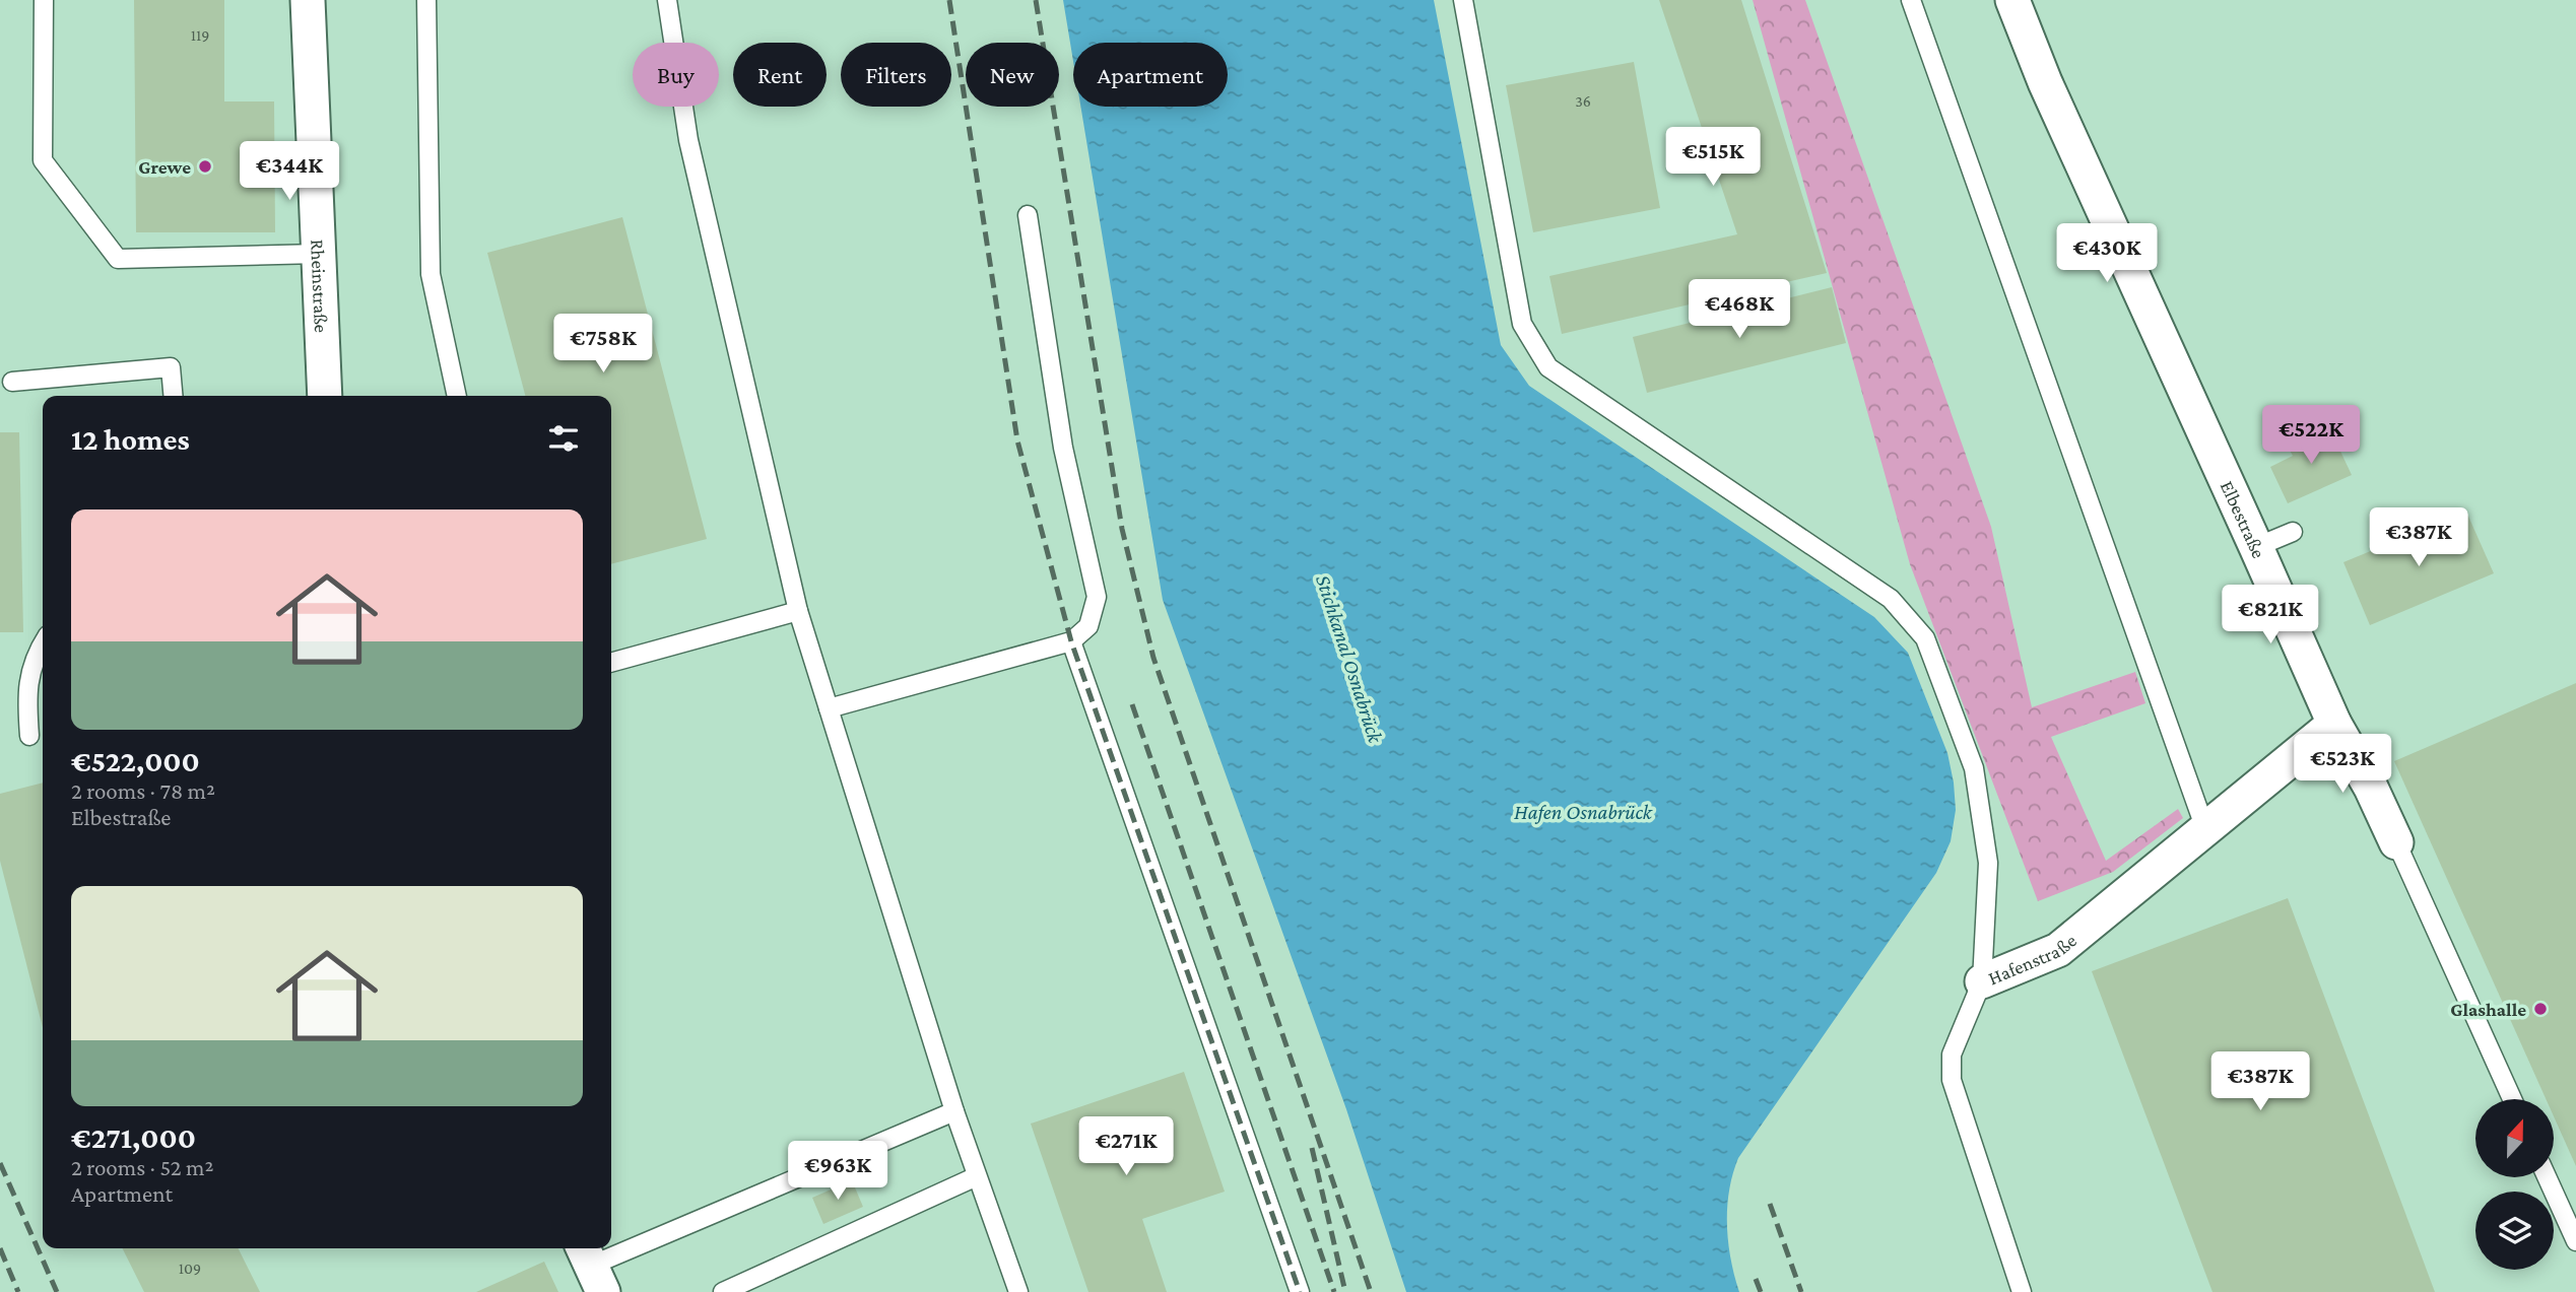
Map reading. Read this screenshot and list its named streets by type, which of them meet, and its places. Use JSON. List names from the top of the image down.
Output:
{
  "streets": {
    "street": ["Rheinstraße", "Elbestraße", "Hafenstraße"]
  },
  "crossings": [
    ["Elbestraße", "Hafenstraße"]
  ],
  "water": ["Stichkanal Osnabrück", "Hafen Osnabrück"],
  "places": ["Grewe", "Glashalle"],
  "house_numbers": ["119", "36", "109"],
  "north": "top",
  "page": {
    "chip": [
      "Buy",
      "Rent",
      "Filters",
      "New",
      "Apartment"
    ],
    "price": [
      "€515K",
      "€344K",
      "€430K",
      "€468K",
      "€758K",
      "€522K",
      "€387K",
      "€821K",
      "€523K",
      "€387K",
      "€271K",
      "€963K"
    ],
    "heading": "12 homes",
    "list": [
      {
        "name": "€522,000",
        "note": "2 rooms · 78 m² · Elbestraße"
      },
      {
        "name": "€271,000",
        "note": "2 rooms · 52 m² · Apartment"
      }
    ]
  }
}
